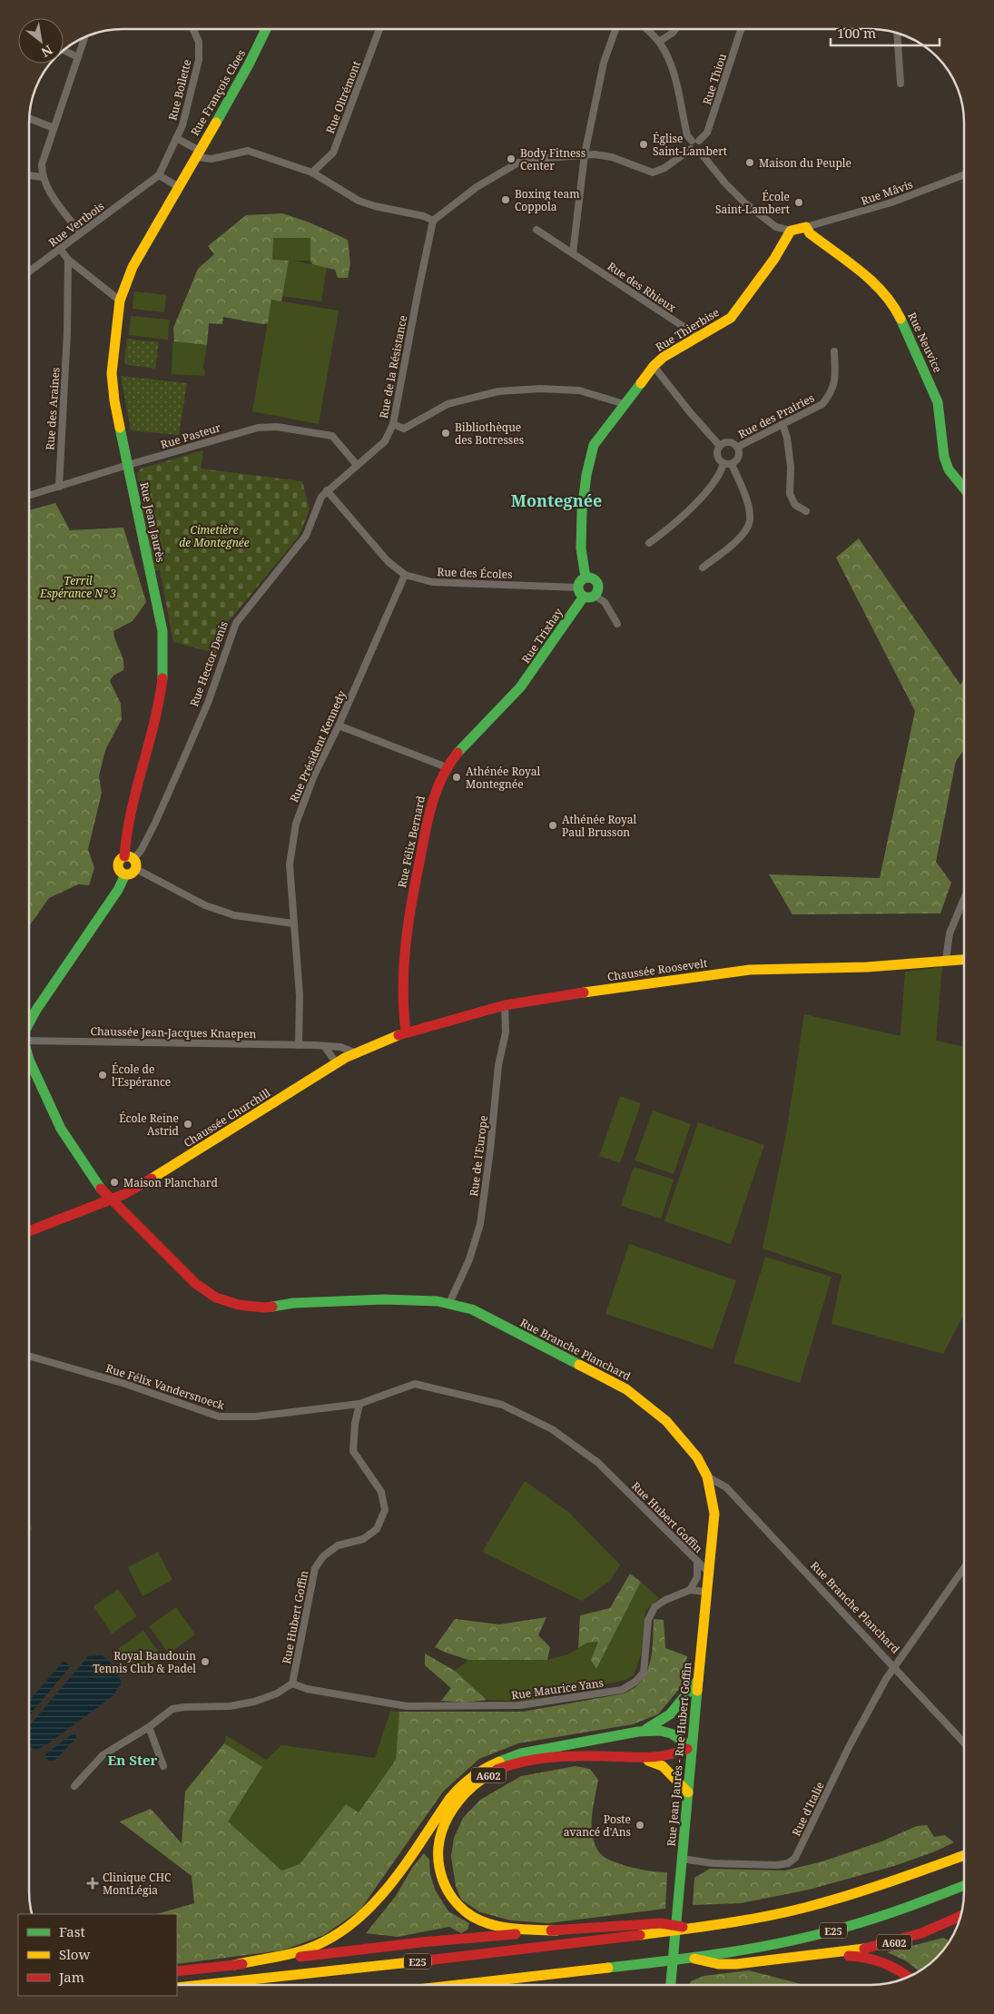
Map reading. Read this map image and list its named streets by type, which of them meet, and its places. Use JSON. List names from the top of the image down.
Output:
{
  "streets": {
    "main road": [
      "Rue François Cloes",
      "Rue Thierbise",
      "Rue Neuvice",
      "Rue Jean Jaurès",
      "Rue Trixhay",
      "Rue Félix Bernard",
      "Chaussée Roosevelt",
      "Chaussée Churchill",
      "Rue Branche Planchard",
      "Rue Jean Jaurès - Rue Hubert Goffin",
      "A602",
      "E25"
    ],
    "street": [
      "Rue Thiou",
      "Rue Bollette",
      "Rue Oltrémont",
      "Rue Mâvis",
      "Rue Vertbois",
      "Rue des Rhieux",
      "Rue de la Résistance",
      "Rue des Araines",
      "Rue des Prairies",
      "Rue Pasteur",
      "Rue des Écoles",
      "Rue Hector Denis",
      "Rue Président Kennedy",
      "Chaussée Jean-Jacques Knaepen",
      "Rue de l'Europe",
      "Rue Félix Vandersnoeck",
      "Rue Hubert Goffin",
      "Rue Maurice Yans",
      "Rue d'Italie"
    ]
  },
  "crossings": [
    ["Rue Bollette", "Rue Vertbois"],
    ["Rue François Cloes", "Rue Jean Jaurès"],
    ["Rue Mâvis", "Rue Neuvice"],
    ["Rue des Rhieux", "Rue Thierbise"],
    ["Rue de la Résistance", "Rue Pasteur"],
    ["Rue de la Résistance", "Rue des Écoles"],
    ["Rue de la Résistance", "Rue Hector Denis"],
    ["Rue des Araines", "Rue Pasteur"],
    ["Rue Pasteur", "Rue Jean Jaurès"],
    ["Rue Jean Jaurès", "Rue Hector Denis"],
    ["Rue des Écoles", "Rue Trixhay"],
    ["Rue des Écoles", "Rue Hector Denis"],
    ["Rue des Écoles", "Rue Président Kennedy"],
    ["Rue Trixhay", "Rue Félix Bernard"],
    ["Rue Président Kennedy", "Chaussée Jean-Jacques Knaepen"],
    ["Rue Félix Bernard", "Chaussée Roosevelt"],
    ["Chaussée Roosevelt", "Chaussée Jean-Jacques Knaepen"],
    ["Chaussée Roosevelt", "Chaussée Churchill"],
    ["Chaussée Roosevelt", "Rue de l'Europe"],
    ["Chaussée Jean-Jacques Knaepen", "Chaussée Churchill"],
    ["Chaussée Churchill", "Rue Branche Planchard"],
    ["Rue de l'Europe", "Rue Branche Planchard"],
    ["Rue Branche Planchard", "Rue d'Italie"],
    ["Rue Félix Vandersnoeck", "Rue Hubert Goffin"],
    ["Rue Hubert Goffin", "Rue Maurice Yans"],
    ["Rue Hubert Goffin", "Rue Jean Jaurès - Rue Hubert Goffin"],
    ["Rue Jean Jaurès - Rue Hubert Goffin", "A602"],
    ["Rue Jean Jaurès - Rue Hubert Goffin", "Rue d'Italie"],
    ["A602", "E25"]
  ],
  "districts": ["Montegnée", "En Ster"],
  "parks": ["Cimetière de Montegnée", "Terril Espérance N° 3"],
  "places": {
    "other": [
      "Église Saint-Lambert",
      "Body Fitness Center",
      "Maison du Peuple",
      "Boxing team Coppola",
      "École Saint-Lambert",
      "Bibliothèque des Botresses",
      "Athénée Royal Montegnée",
      "Athénée Royal Paul Brusson",
      "École de l'Espérance",
      "École Reine Astrid",
      "Maison Planchard",
      "Royal Baudouin Tennis Club & Padel",
      "Poste avancé d'Ans"
    ],
    "health": ["Clinique CHC MontLégia"]
  },
  "legend": ["Fast", "Slow", "Jam"],
  "scale_bar": "100 m",
  "north": "bottom right"
}
